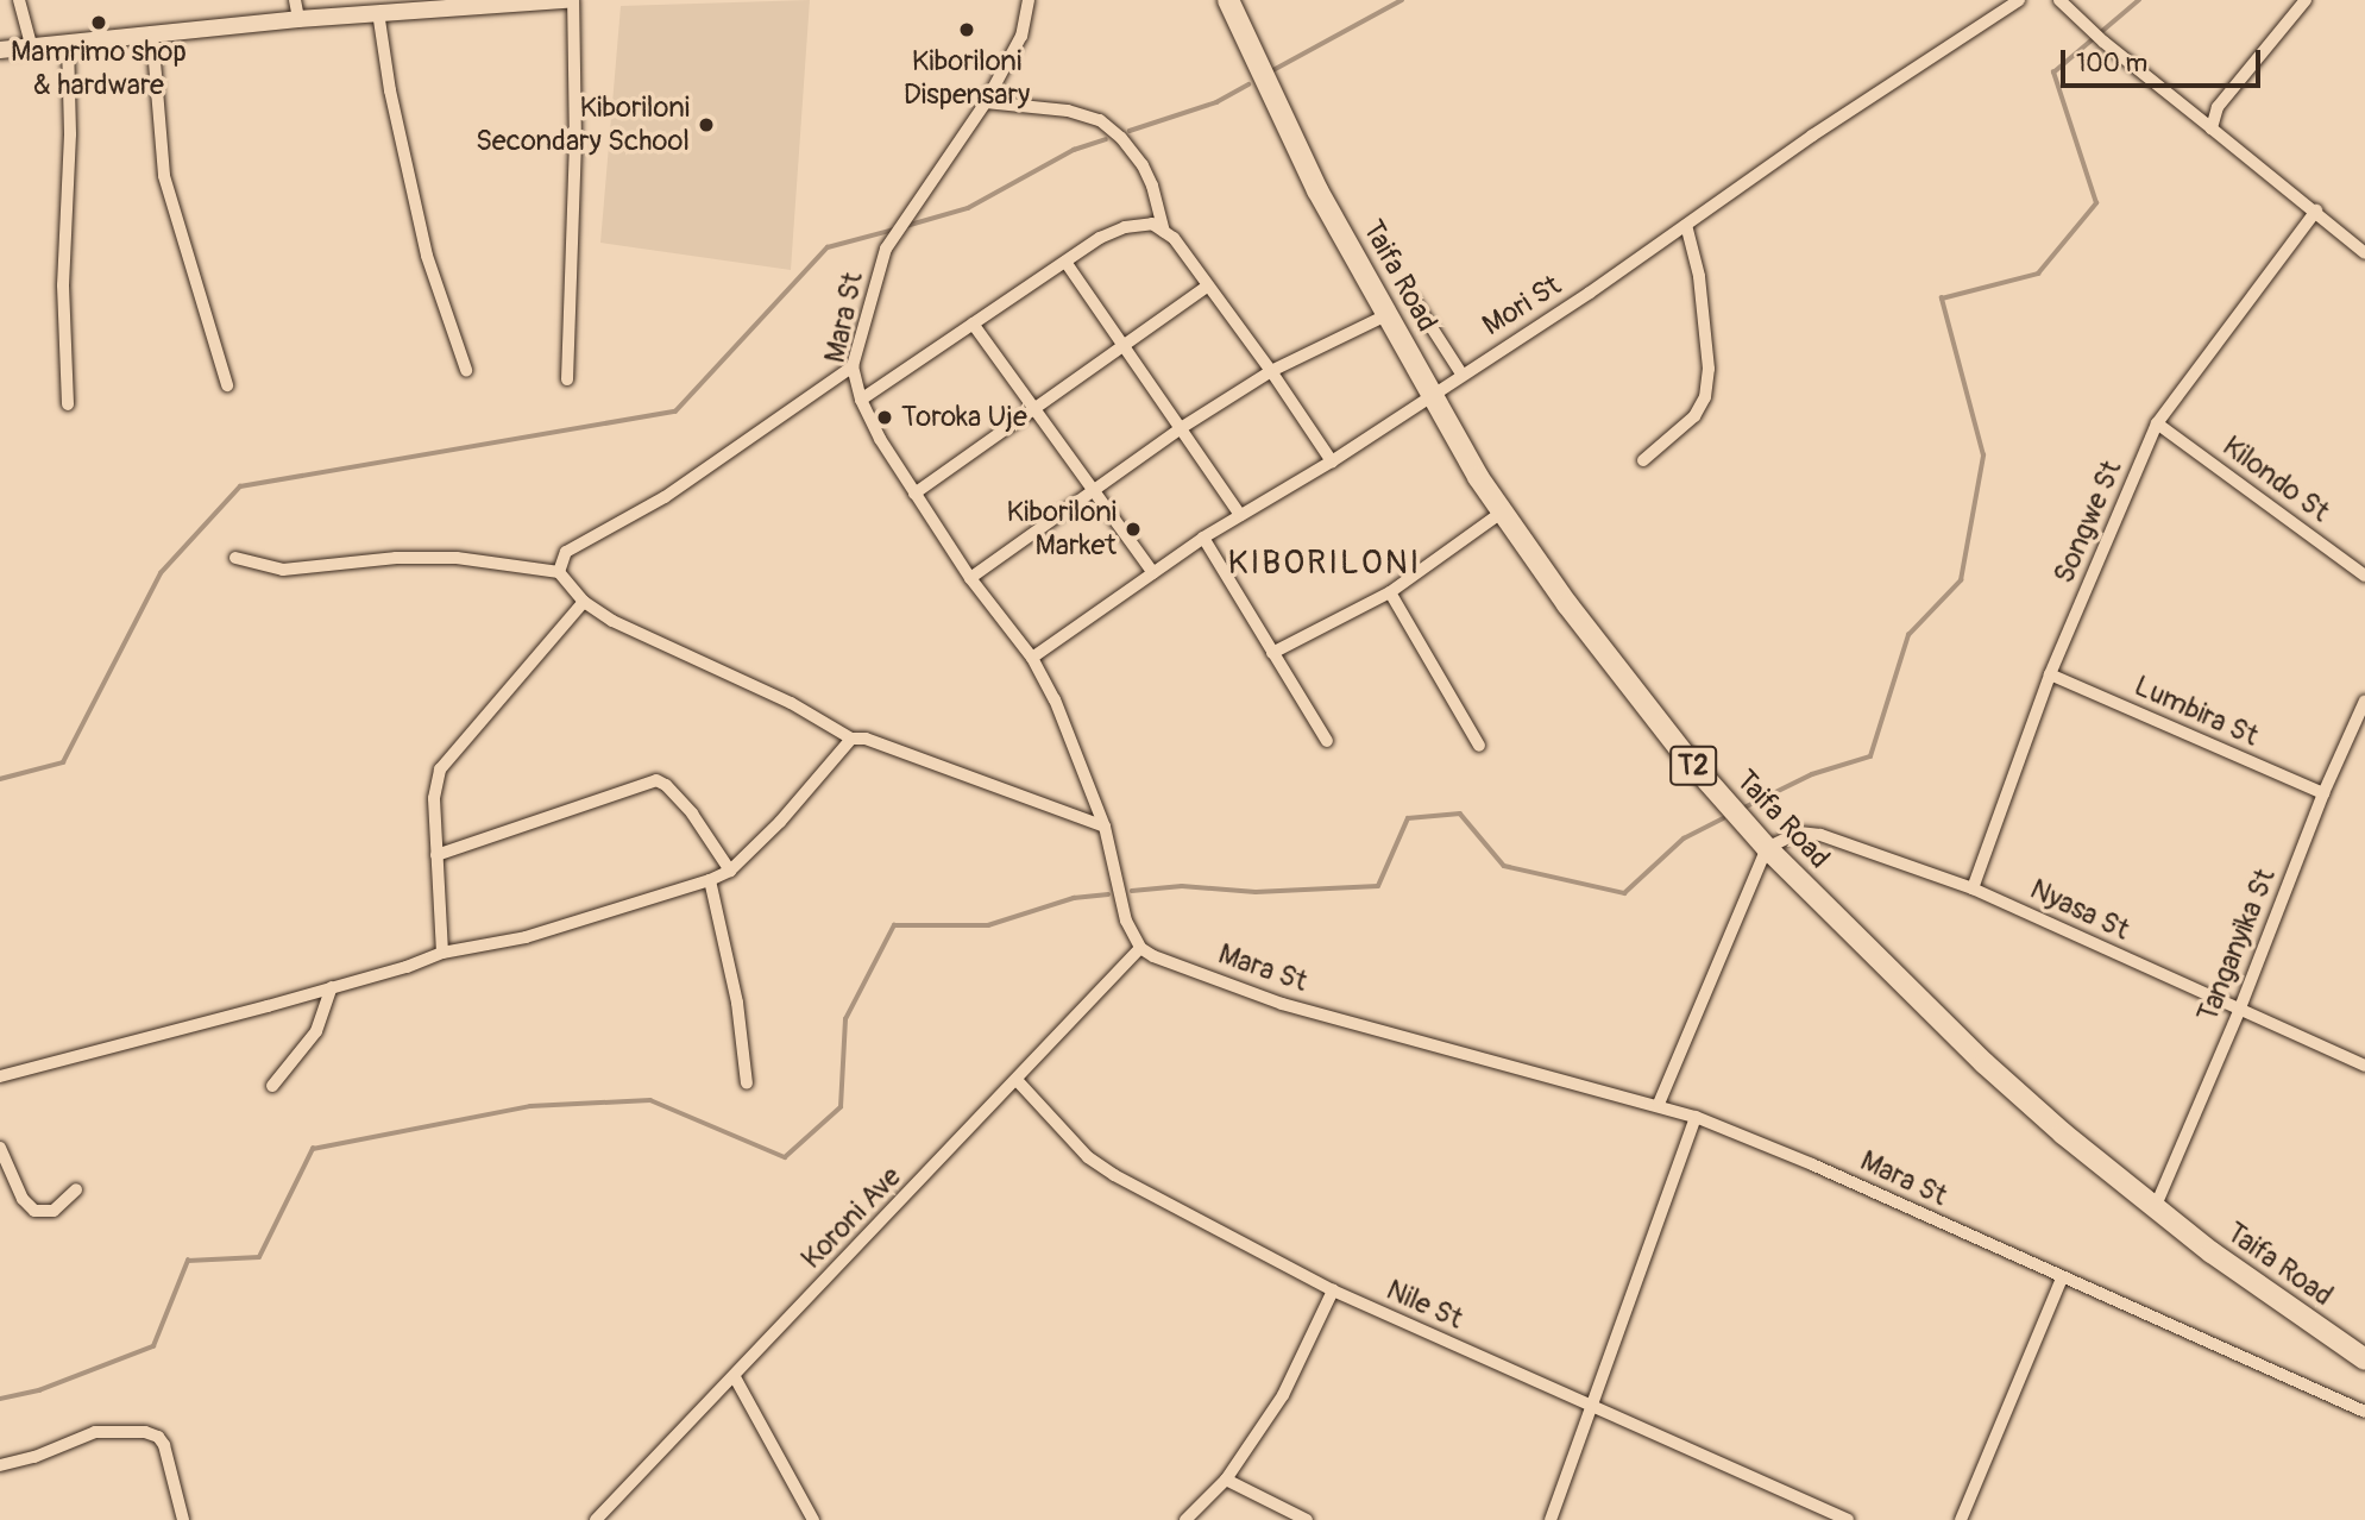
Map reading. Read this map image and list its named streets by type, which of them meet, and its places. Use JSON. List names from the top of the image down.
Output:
{
  "streets": {
    "highway": ["Taifa Road", "T2"],
    "street": [
      "Mori St",
      "Mara St",
      "Kilondo St",
      "Songwe St",
      "Lumbira St",
      "Nyasa St",
      "Tanganyika St",
      "Koroni Ave",
      "Nile St"
    ]
  },
  "crossings": [
    ["Taifa Road", "Mori St"],
    ["Taifa Road", "Nyasa St"],
    ["Taifa Road", "Tanganyika St"],
    ["Mori St", "Mara St"],
    ["Mara St", "Koroni Ave"],
    ["Kilondo St", "Songwe St"],
    ["Songwe St", "Lumbira St"],
    ["Songwe St", "Nyasa St"],
    ["Lumbira St", "Tanganyika St"],
    ["Nyasa St", "Tanganyika St"],
    ["Koroni Ave", "Nile St"]
  ],
  "districts": ["KIBORILONI"],
  "places": [
    "Mamrimo shop & hardware",
    "Kiboriloni Dispensary",
    "Kiboriloni Secondary School",
    "Toroka Uje",
    "Kiboriloni Market"
  ],
  "scale_bar": "100 m"
}
